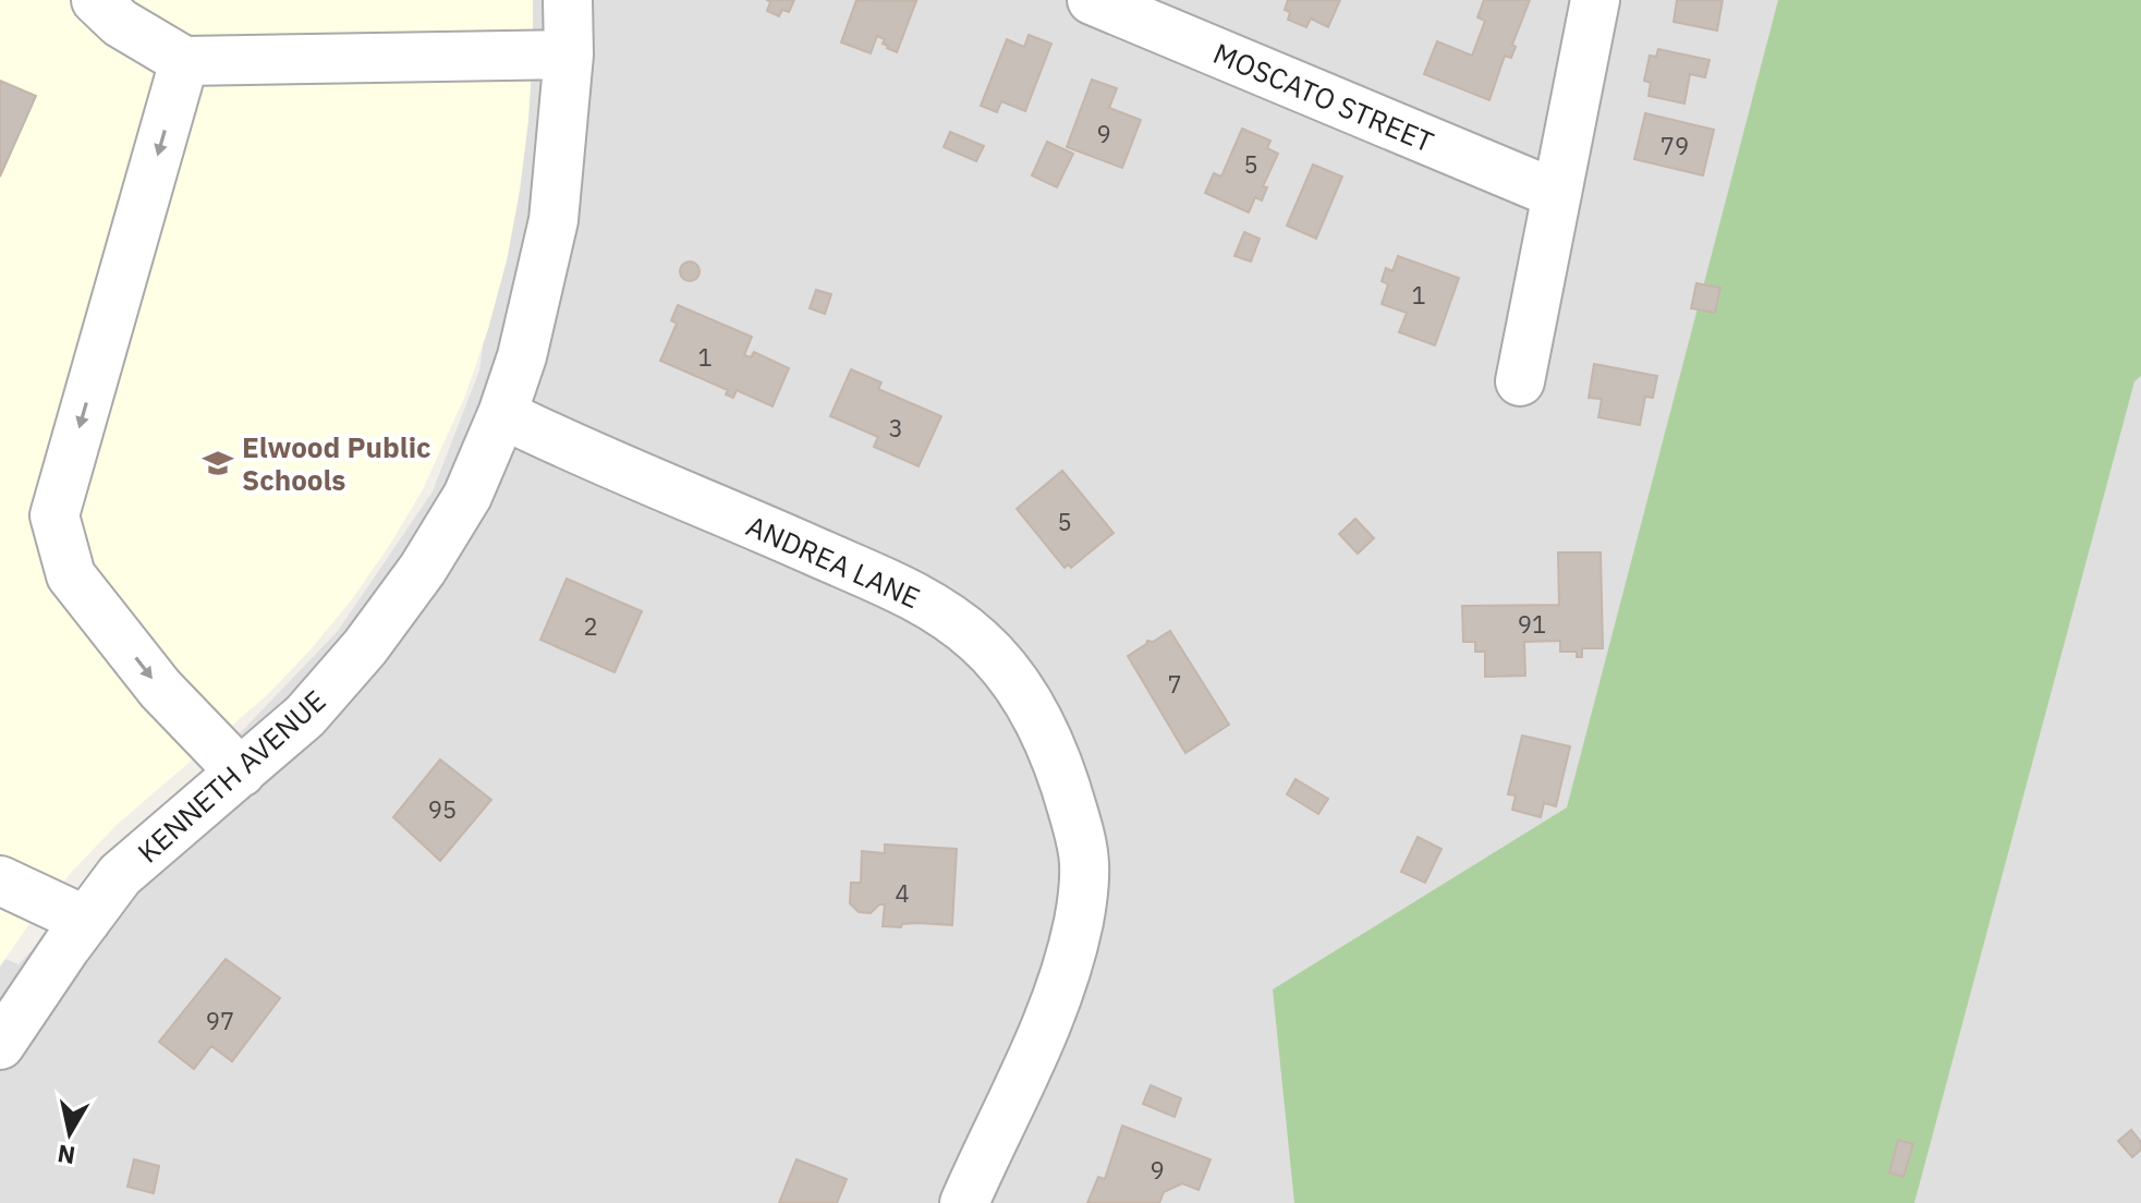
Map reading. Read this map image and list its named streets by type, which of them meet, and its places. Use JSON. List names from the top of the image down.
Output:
{
  "streets": {
    "street": ["MOSCATO STREET", "ANDREA LANE", "KENNETH AVENUE"]
  },
  "crossings": [
    ["ANDREA LANE", "KENNETH AVENUE"]
  ],
  "places": {
    "school or university": ["Elwood Public Schools"]
  },
  "house_numbers": [
    "9",
    "79",
    "5",
    "1",
    "1",
    "3",
    "5",
    "91",
    "2",
    "7",
    "95",
    "4",
    "97",
    "9"
  ],
  "north": "bottom"
}
